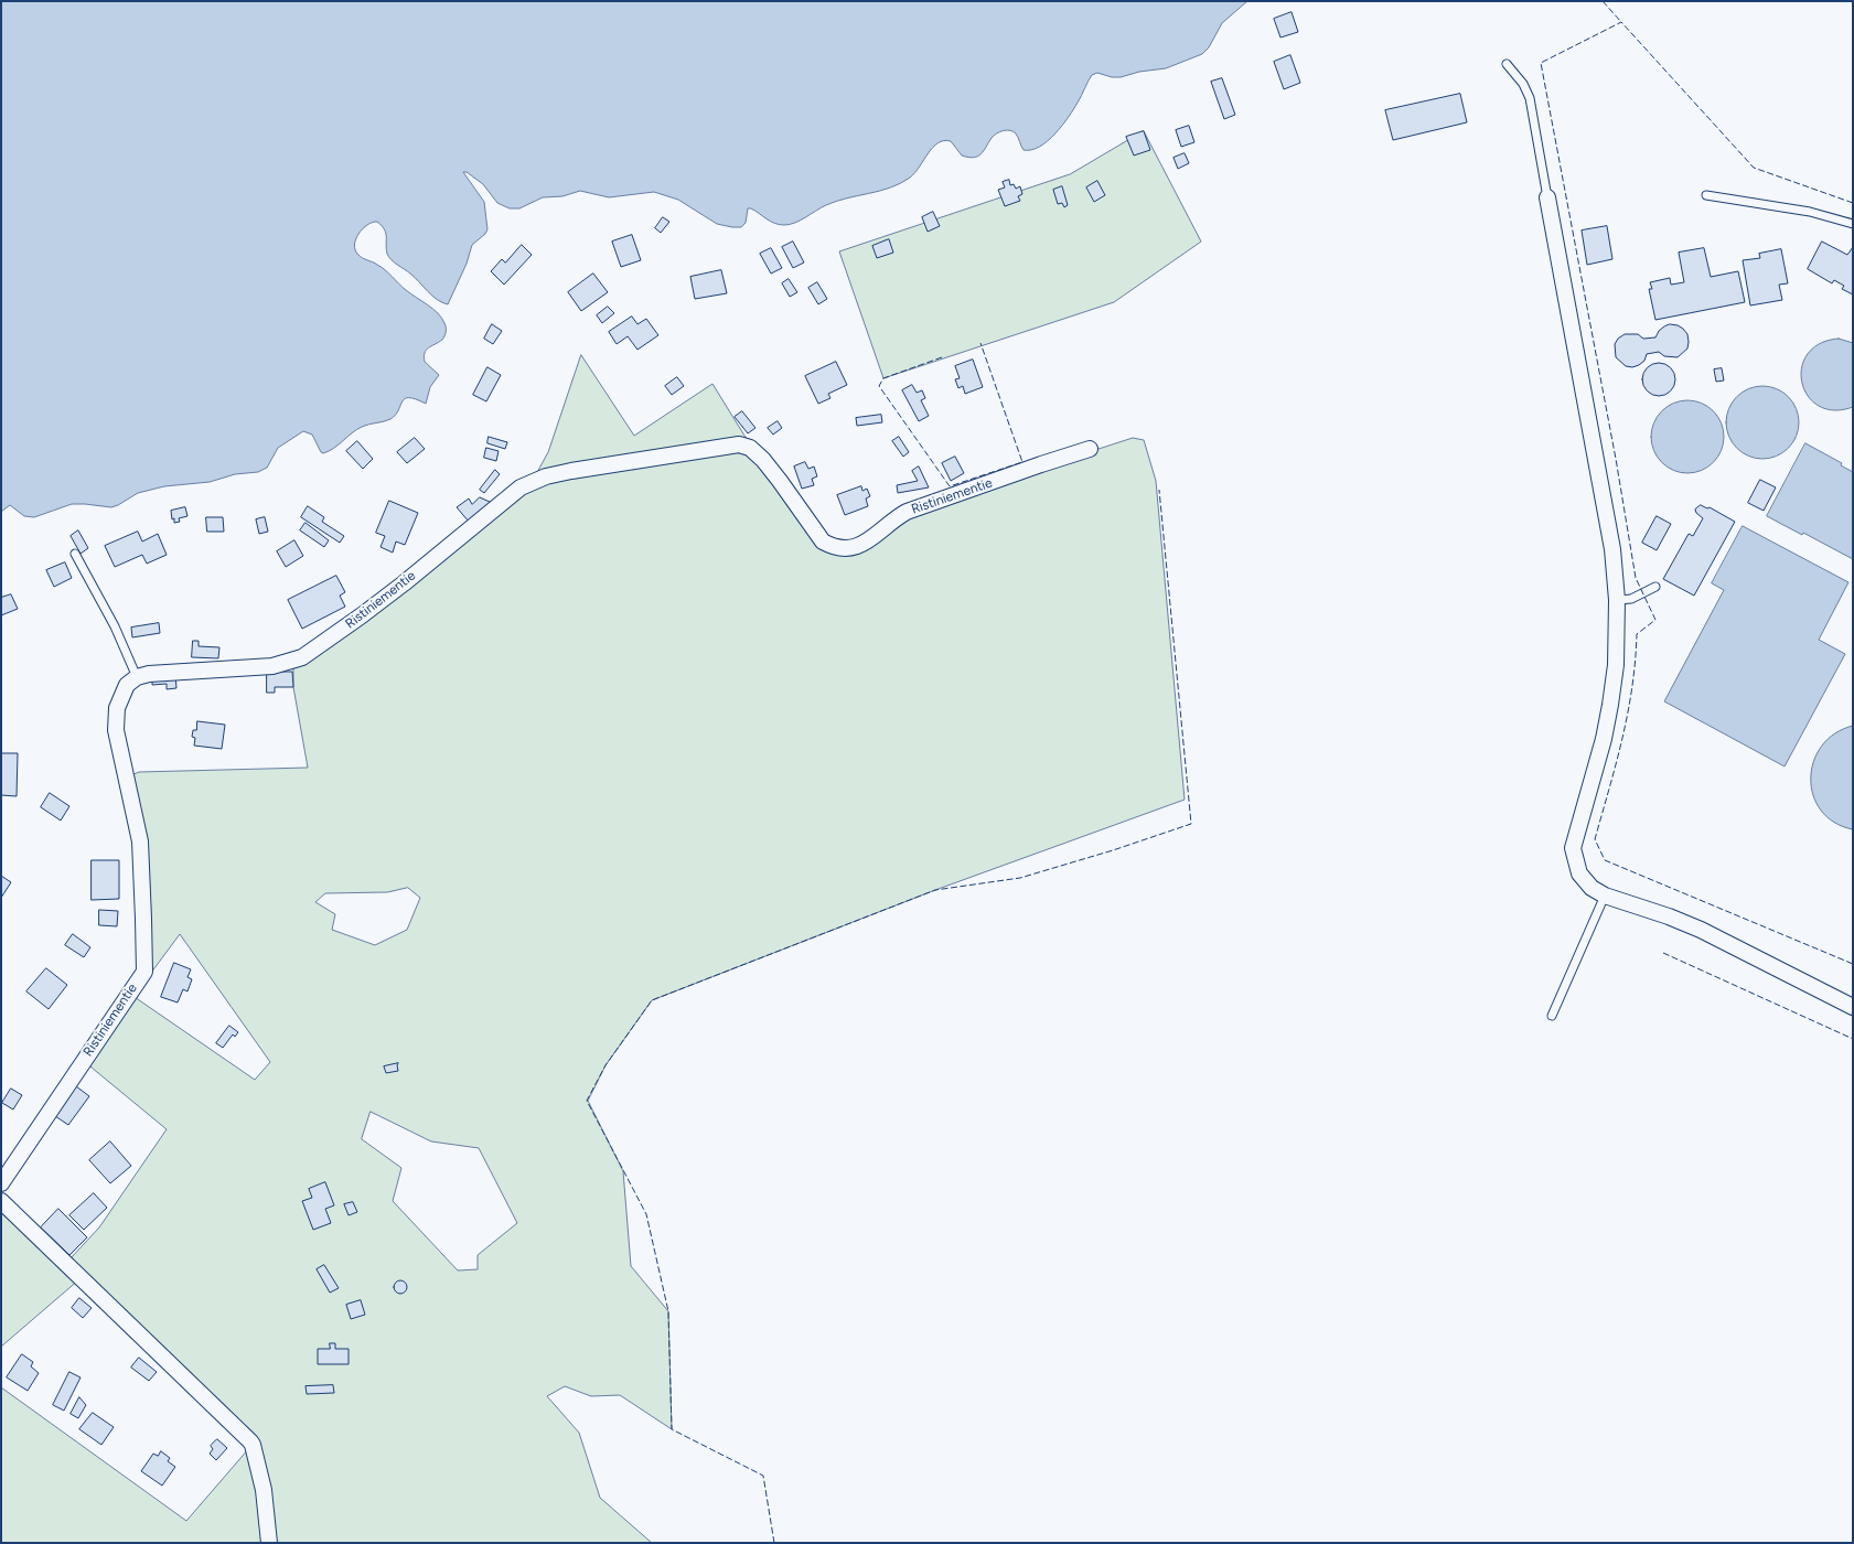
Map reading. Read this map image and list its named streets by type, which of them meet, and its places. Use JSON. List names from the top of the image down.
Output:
{
  "streets": {
    "street": ["Ristiniementie"]
  }
}
